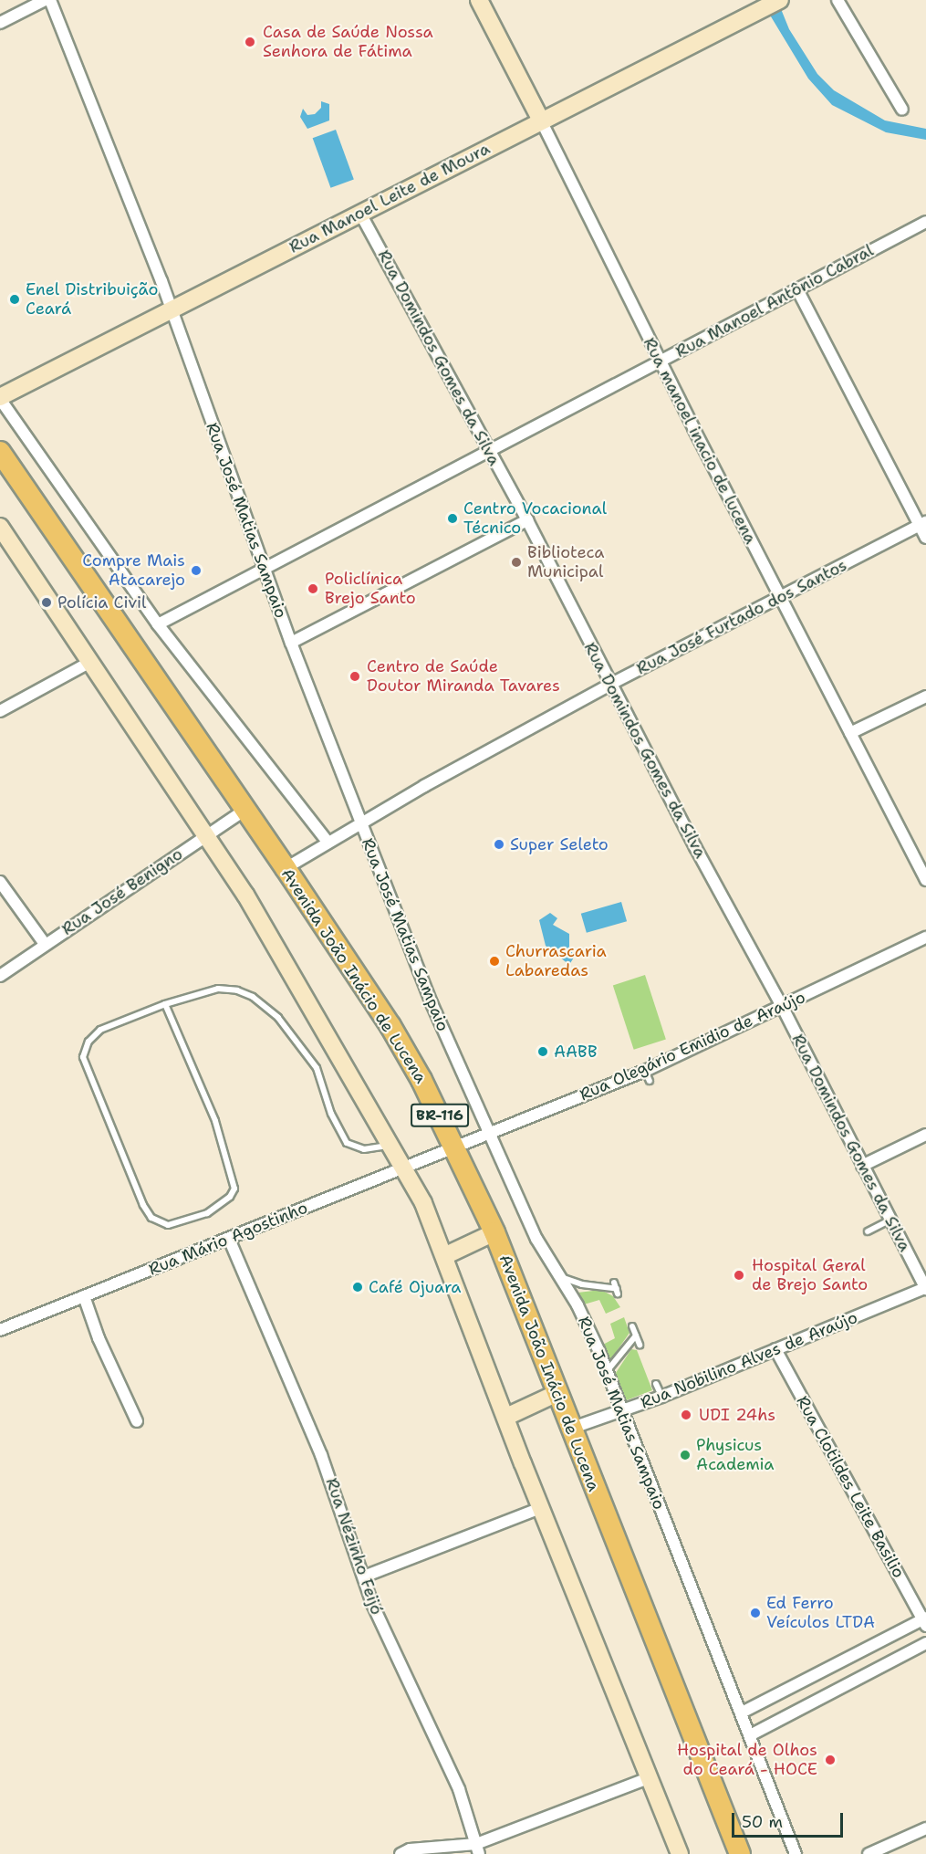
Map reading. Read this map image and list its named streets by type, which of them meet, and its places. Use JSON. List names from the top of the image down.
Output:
{
  "streets": {
    "highway": ["Avenida João Inácio de Lucena", "BR-116"],
    "street": [
      "Rua Manoel Leite de Moura",
      "Rua Manoel Antônio Cabral",
      "Rua Domindos Gomes da Silva",
      "Rua manoel inacio de lucena",
      "Rua José Matias Sampaio",
      "Rua José Furtado dos Santos",
      "Rua José Benigno",
      "Rua Olegário Emidio de Araújo",
      "Rua Mário Agostinho",
      "Rua Nobilino Alves de Araújo",
      "Rua Clotildes Leite Basilio",
      "Rua Nézinho Feijó"
    ]
  },
  "crossings": [
    ["Rua Manoel Leite de Moura", "Rua Domindos Gomes da Silva"],
    ["Rua Manoel Leite de Moura", "Rua manoel inacio de lucena"],
    ["Rua Manoel Leite de Moura", "Rua José Matias Sampaio"],
    ["Rua Manoel Antônio Cabral", "Rua Domindos Gomes da Silva"],
    ["Rua Manoel Antônio Cabral", "Rua manoel inacio de lucena"],
    ["Rua Manoel Antônio Cabral", "Rua José Matias Sampaio"],
    ["Rua Domindos Gomes da Silva", "Rua José Furtado dos Santos"],
    ["Rua Domindos Gomes da Silva", "Rua Olegário Emidio de Araújo"],
    ["Rua Domindos Gomes da Silva", "Rua Nobilino Alves de Araújo"],
    ["Rua manoel inacio de lucena", "Rua José Furtado dos Santos"],
    ["Rua José Matias Sampaio", "Rua José Furtado dos Santos"],
    ["Rua José Matias Sampaio", "Rua Olegário Emidio de Araújo"],
    ["Rua José Matias Sampaio", "Rua Nobilino Alves de Araújo"],
    ["Rua José Furtado dos Santos", "Avenida João Inácio de Lucena"],
    ["Rua José Benigno", "Avenida João Inácio de Lucena"],
    ["Avenida João Inácio de Lucena", "Rua Olegário Emidio de Araújo"],
    ["Avenida João Inácio de Lucena", "Rua Mário Agostinho"],
    ["Avenida João Inácio de Lucena", "Rua Nobilino Alves de Araújo"],
    ["Rua Olegário Emidio de Araújo", "Rua Mário Agostinho"],
    ["Rua Mário Agostinho", "Rua Nézinho Feijó"],
    ["Rua Nobilino Alves de Araújo", "Rua Clotildes Leite Basilio"]
  ],
  "places": [
    "Casa de Saúde Nossa Senhora de Fátima",
    "Enel Distribuição Ceará",
    "Centro Vocacional Técnico",
    "Biblioteca Municipal",
    "Compre Mais Atacarejo",
    "Policlínica Brejo Santo",
    "Polícia Civil",
    "Centro de Saúde Doutor Miranda Tavares",
    "Super Seleto",
    "Churrascaria Labaredas",
    "AABB",
    "Hospital Geral de Brejo Santo",
    "Café Ojuara",
    "UDI 24hs",
    "Physicus Academia",
    "Ed Ferro Veículos LTDA",
    "Hospital de Olhos do Ceará - HOCE"
  ],
  "scale_bar": "50 m"
}
